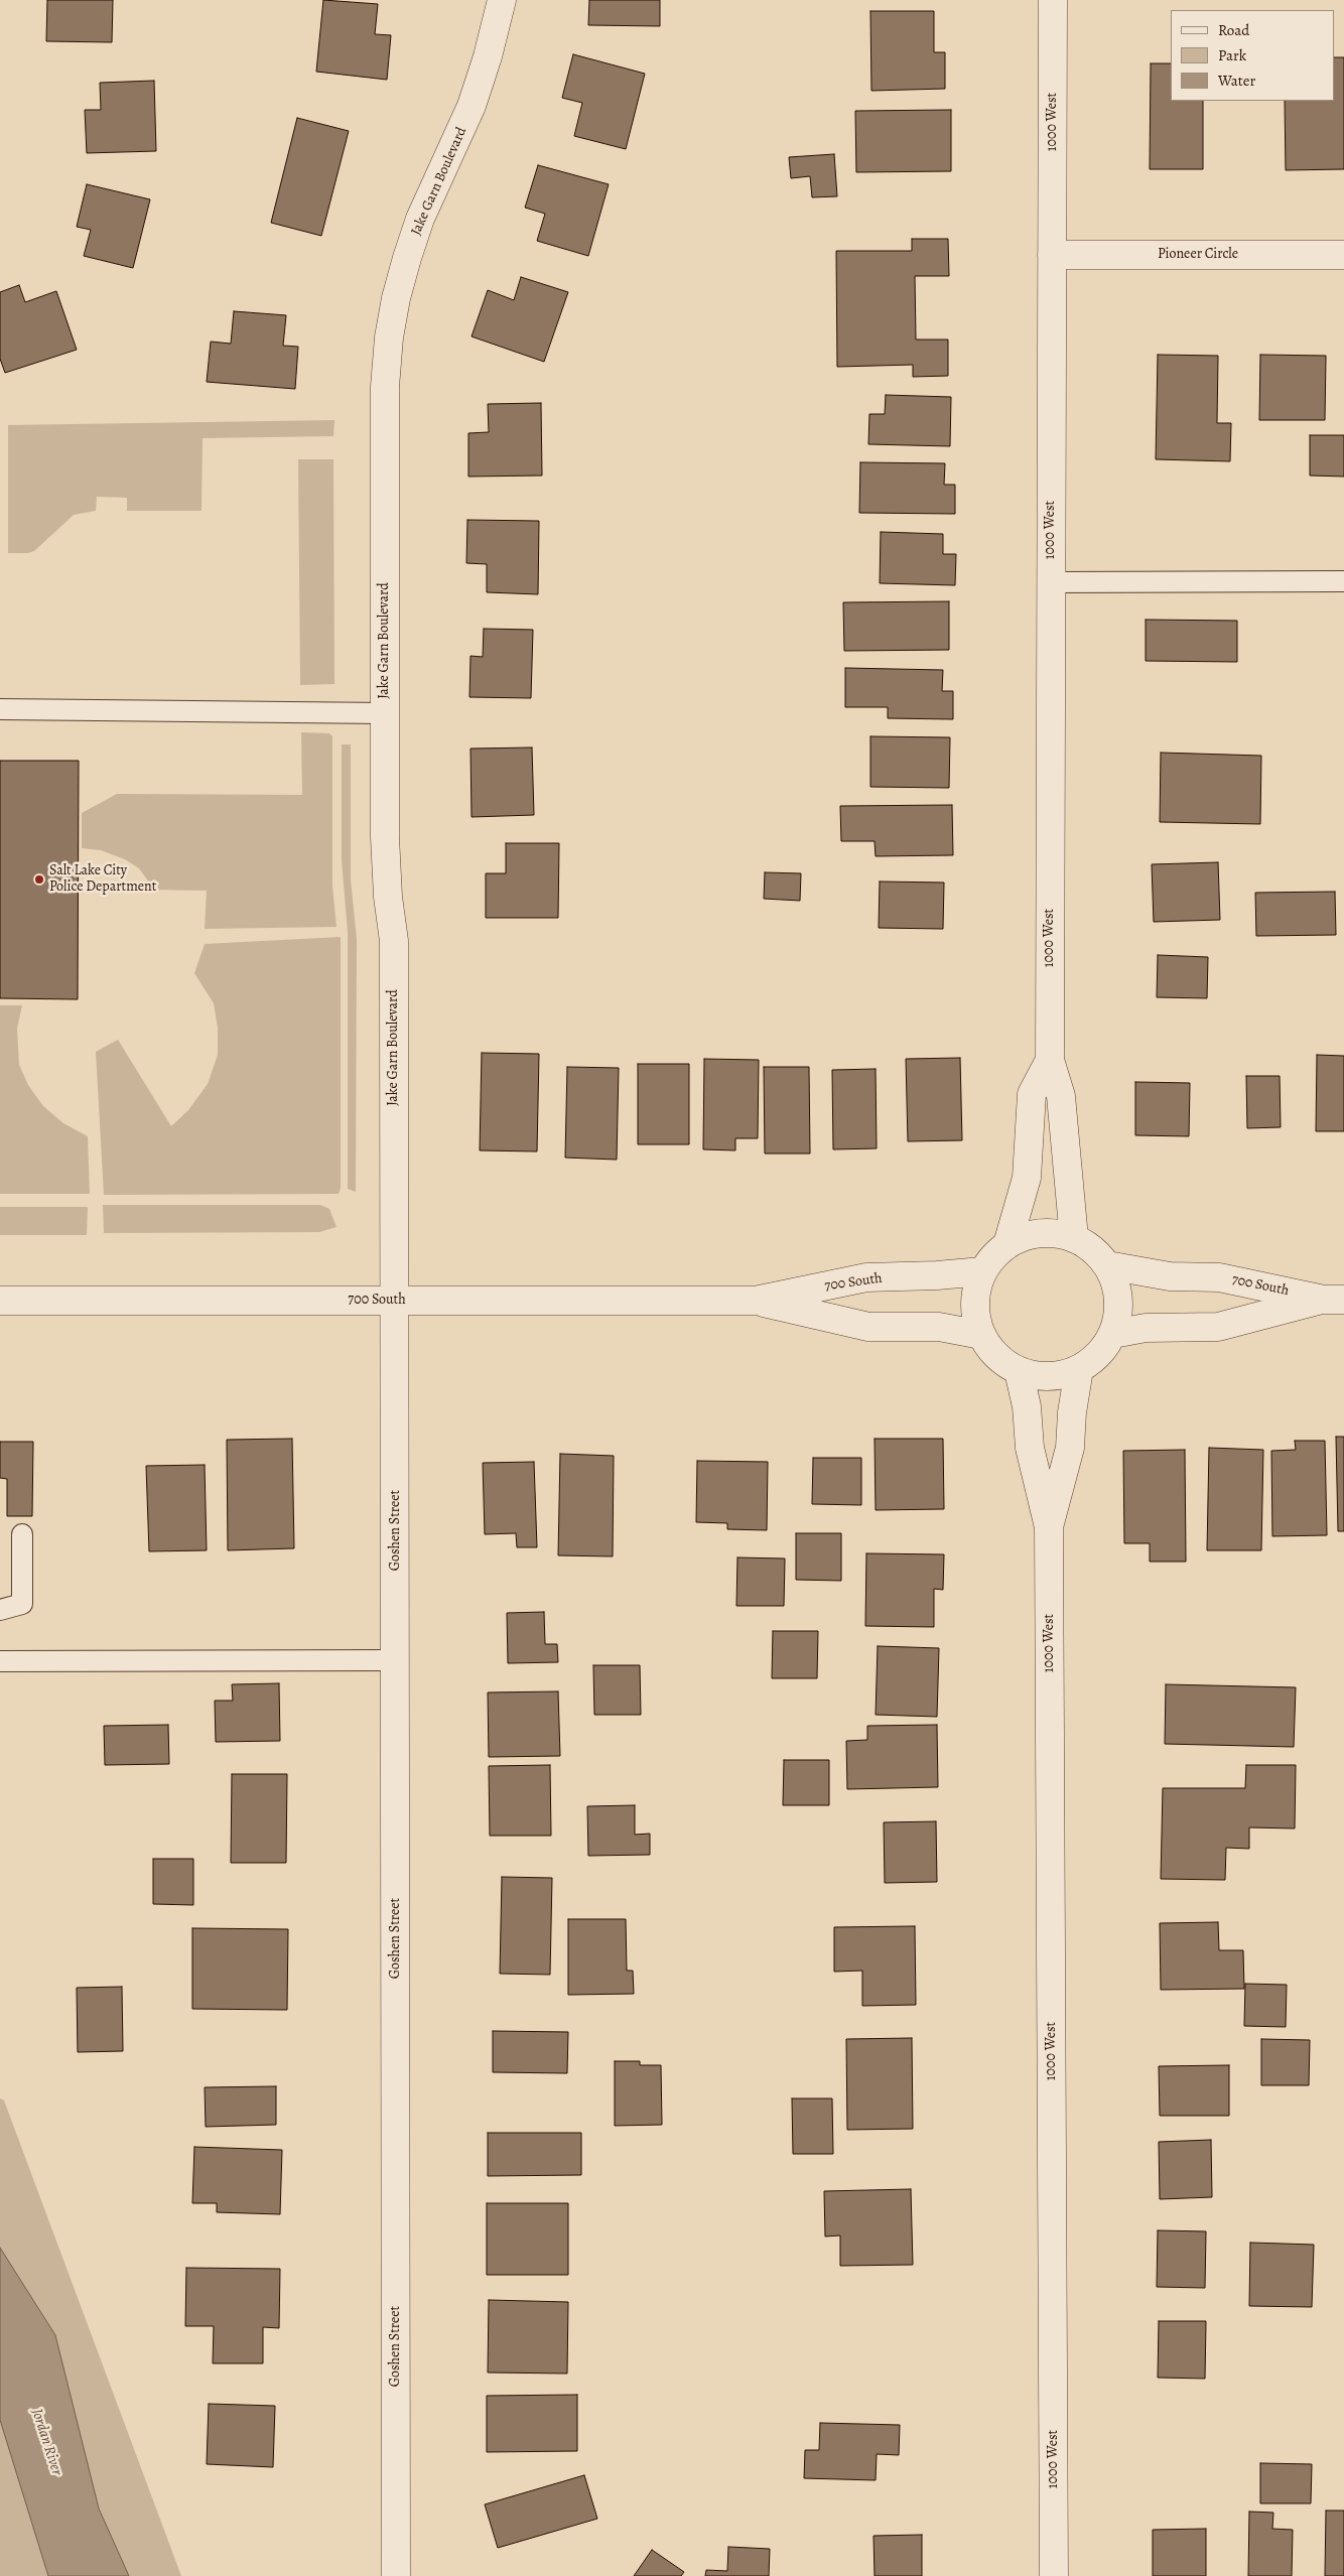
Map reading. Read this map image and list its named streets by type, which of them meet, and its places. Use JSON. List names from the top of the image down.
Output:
{
  "streets": {
    "street": [
      "1000 West",
      "Jake Garn Boulevard",
      "Pioneer Circle",
      "700 South",
      "Goshen Street"
    ]
  },
  "crossings": [
    ["1000 West", "Pioneer Circle"],
    ["1000 West", "700 South"],
    ["Jake Garn Boulevard", "700 South"],
    ["Jake Garn Boulevard", "Goshen Street"],
    ["700 South", "Goshen Street"]
  ],
  "water": ["Jordan River"],
  "places": ["Salt Lake City Police Department"],
  "legend": ["Road", "Park", "Water"]
}
